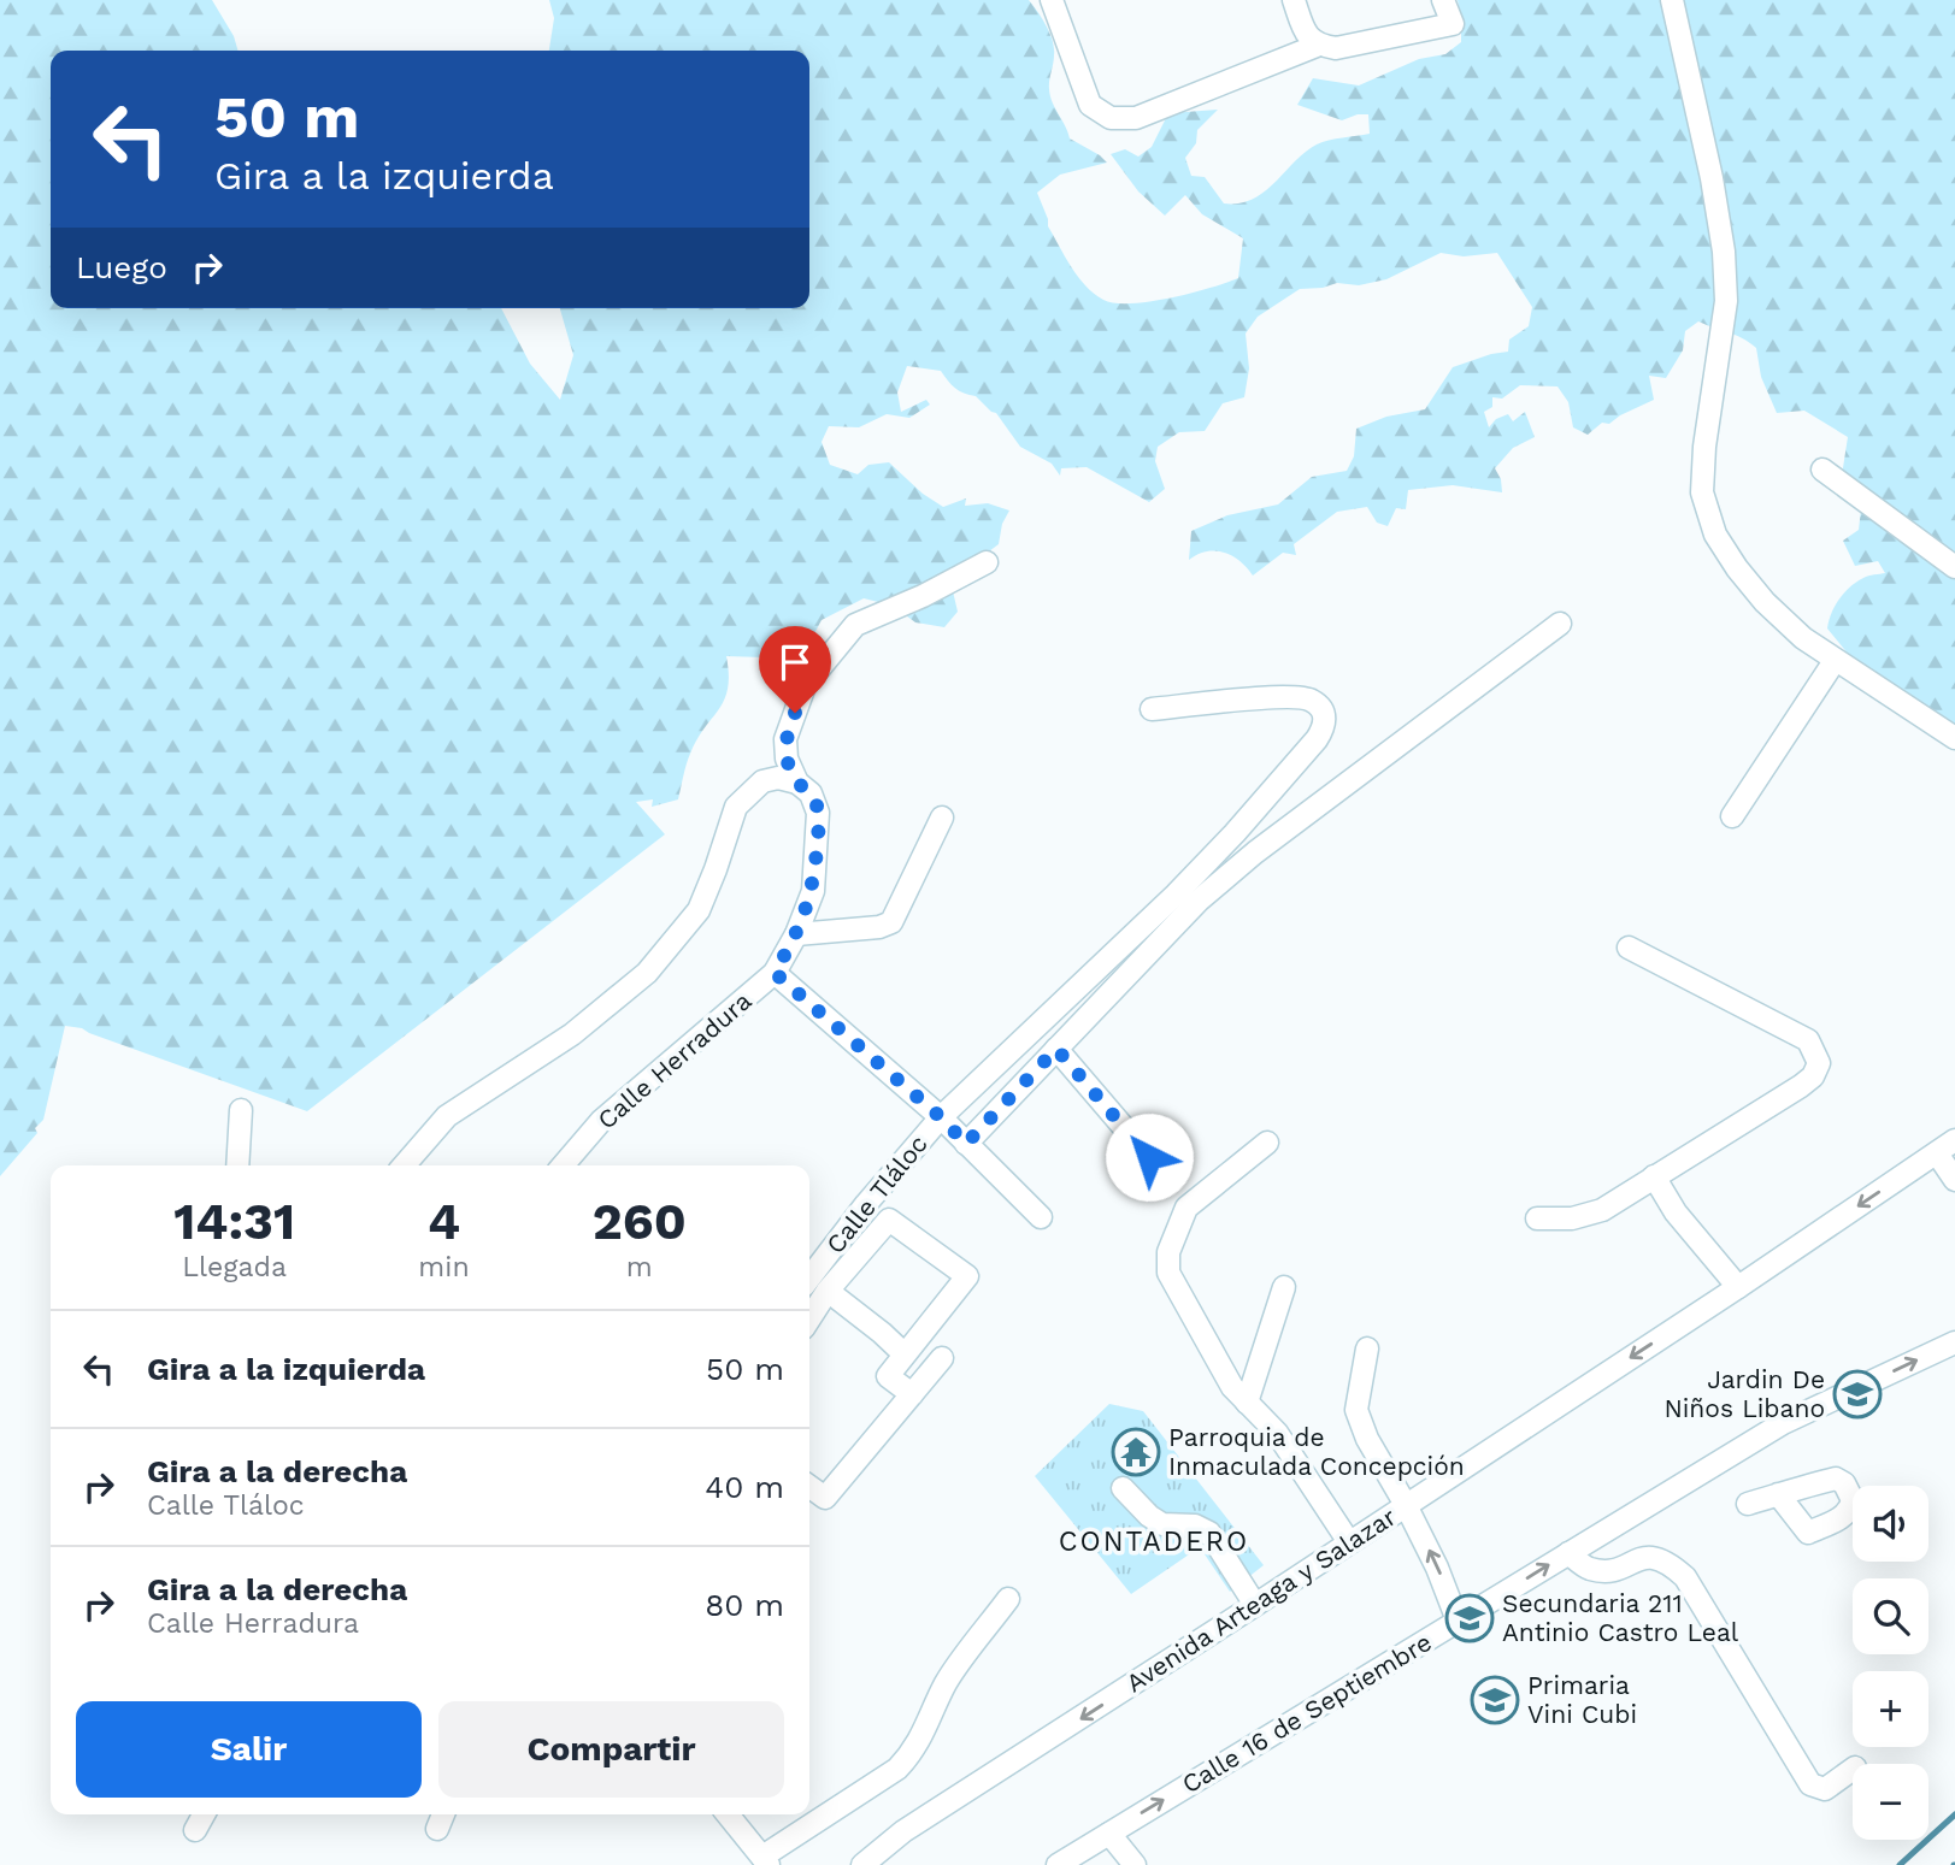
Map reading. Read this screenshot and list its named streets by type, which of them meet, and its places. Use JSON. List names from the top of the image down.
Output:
{
  "streets": {
    "street": [
      "Calle Herradura",
      "Calle Tláloc",
      "Avenida Arteaga y Salazar",
      "Calle 16 de Septiembre"
    ]
  },
  "crossings": [
    ["Calle Herradura", "Calle Tláloc"]
  ],
  "one_way": ["Calle 16 de Septiembre"],
  "districts": ["CONTADERO"],
  "places": {
    "school or university": ["Jardin De Niños Libano", "Secundaria 211 Antinio Castro Leal", "Primaria Vini Cubi"],
    "temple": ["Parroquia de Inmaculada Concepción"]
  },
  "page": {
    "turn": ["50 m", "Gira a la izquierda"],
    "then": "Luego",
    "eta": [
      "14:31",
      "Llegada",
      "4",
      "min",
      "260",
      "m"
    ],
    "list": [
      {
        "name": "Gira a la izquierda",
        "value": "50 m"
      },
      {
        "name": "Gira a la derecha",
        "note": "Calle Tláloc",
        "value": "40 m"
      },
      {
        "name": "Gira a la derecha",
        "note": "Calle Herradura",
        "value": "80 m"
      }
    ],
    "map_buttons": ["+", "−"],
    "buttons": ["Salir", "Compartir"]
  }
}
